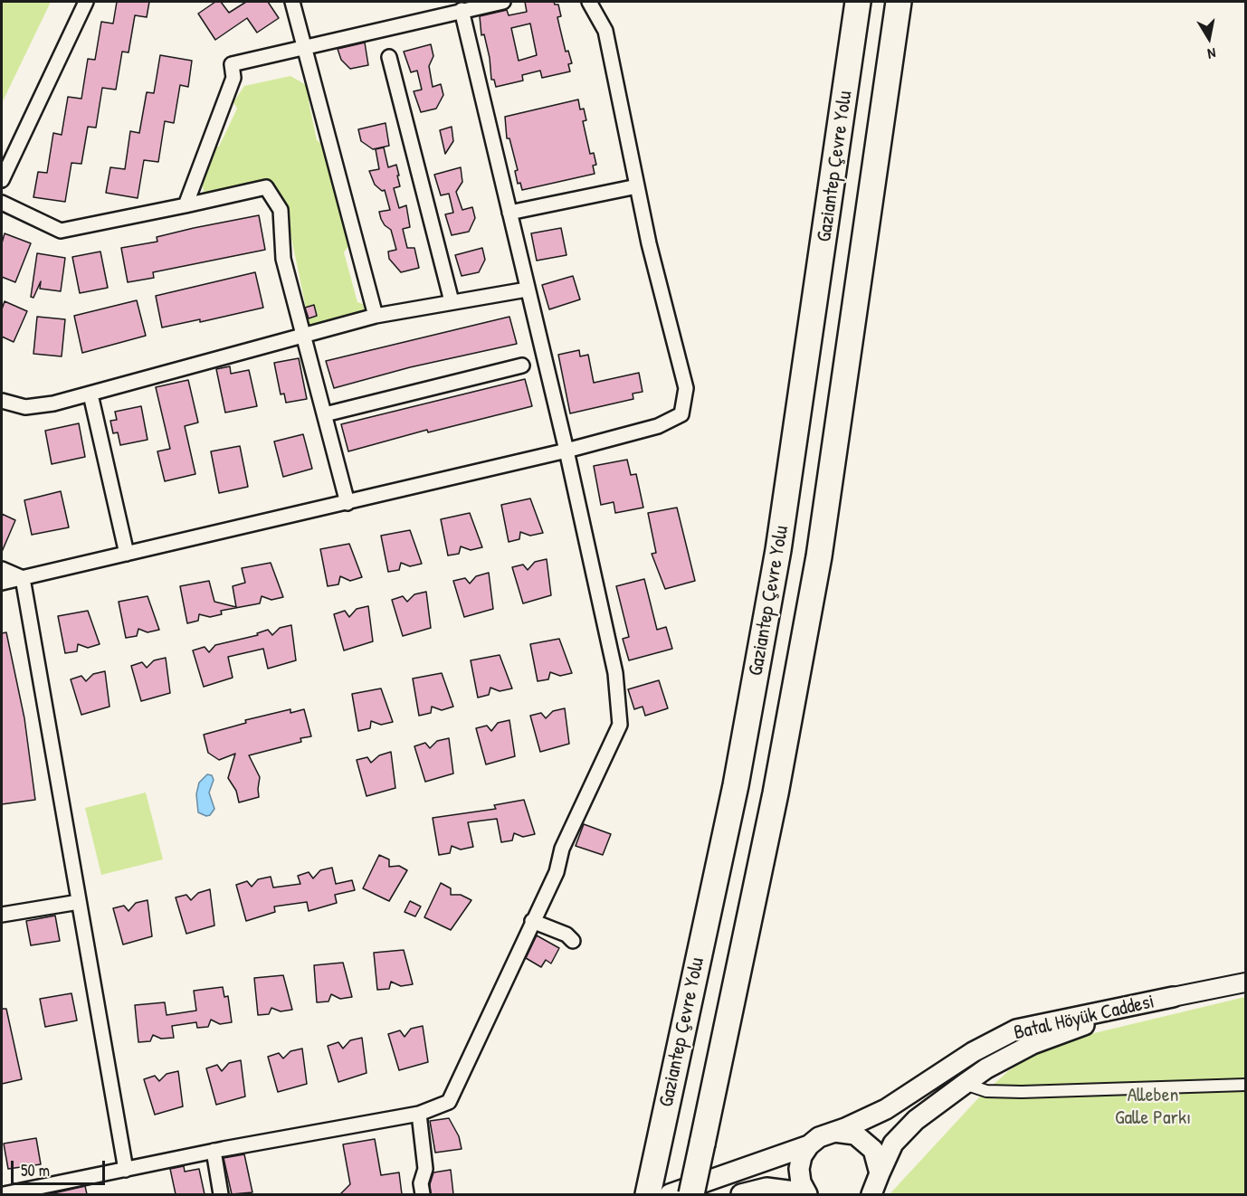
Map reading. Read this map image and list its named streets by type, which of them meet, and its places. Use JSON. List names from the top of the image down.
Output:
{
  "streets": {
    "highway": ["Gaziantep Çevre Yolu"],
    "main road": ["Batal Höyük Caddesi"]
  },
  "parks": ["Alleben Galle Parkı"],
  "scale_bar": "50 m",
  "north": "bottom"
}
